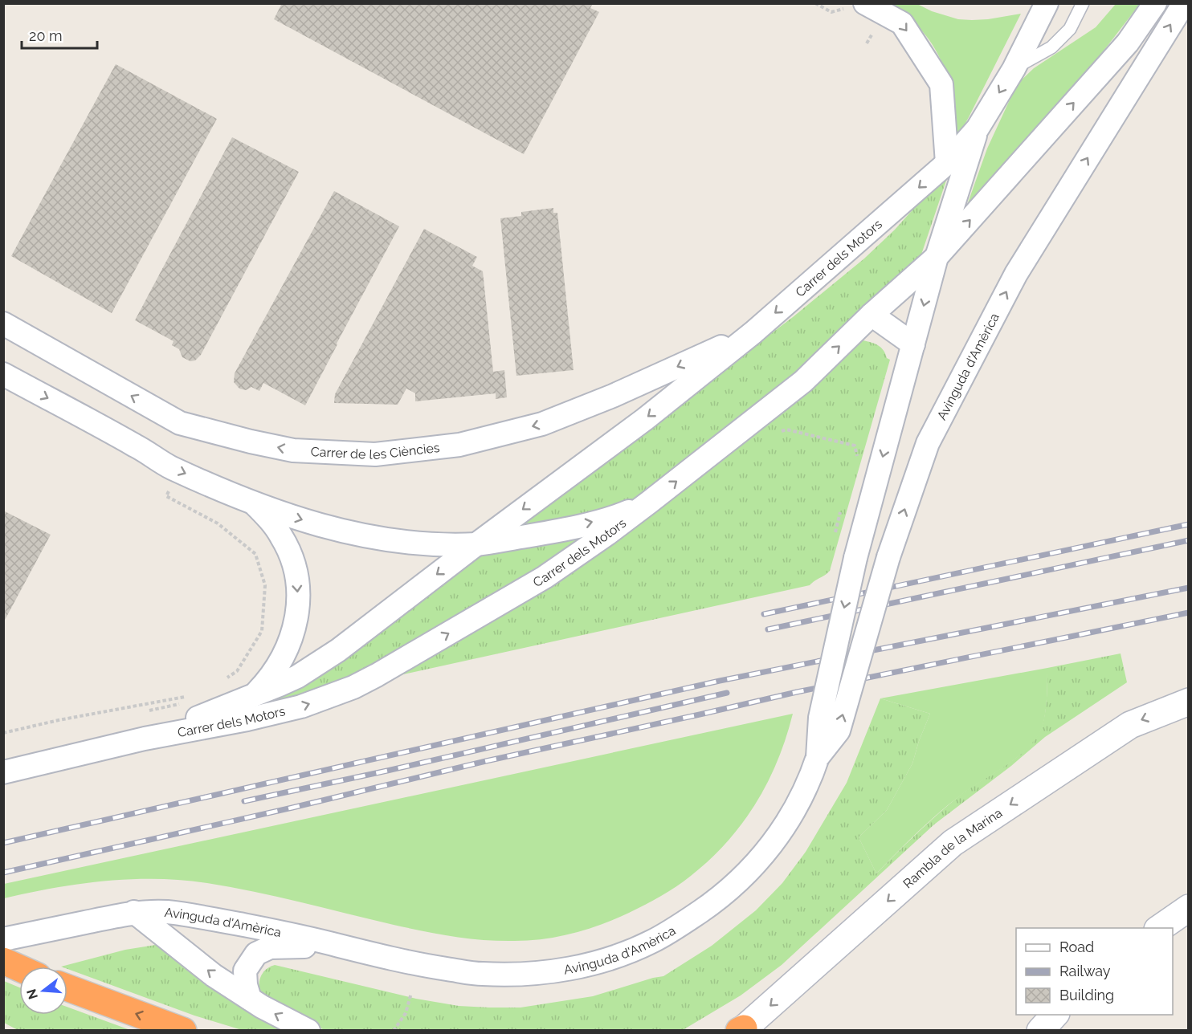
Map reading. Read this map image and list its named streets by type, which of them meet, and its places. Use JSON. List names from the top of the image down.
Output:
{
  "streets": {
    "street": [
      "Carrer dels Motors",
      "Avinguda d'Amèrica",
      "Carrer de les Ciències",
      "Rambla de la Marina"
    ]
  },
  "crossings": [
    ["Carrer dels Motors", "Avinguda d'Amèrica"],
    ["Carrer dels Motors", "Carrer de les Ciències"]
  ],
  "one_way": ["Carrer de les Ciències", "Rambla de la Marina"],
  "legend": ["Road", "Railway", "Building"],
  "scale_bar": "20 m",
  "north": "left"
}
